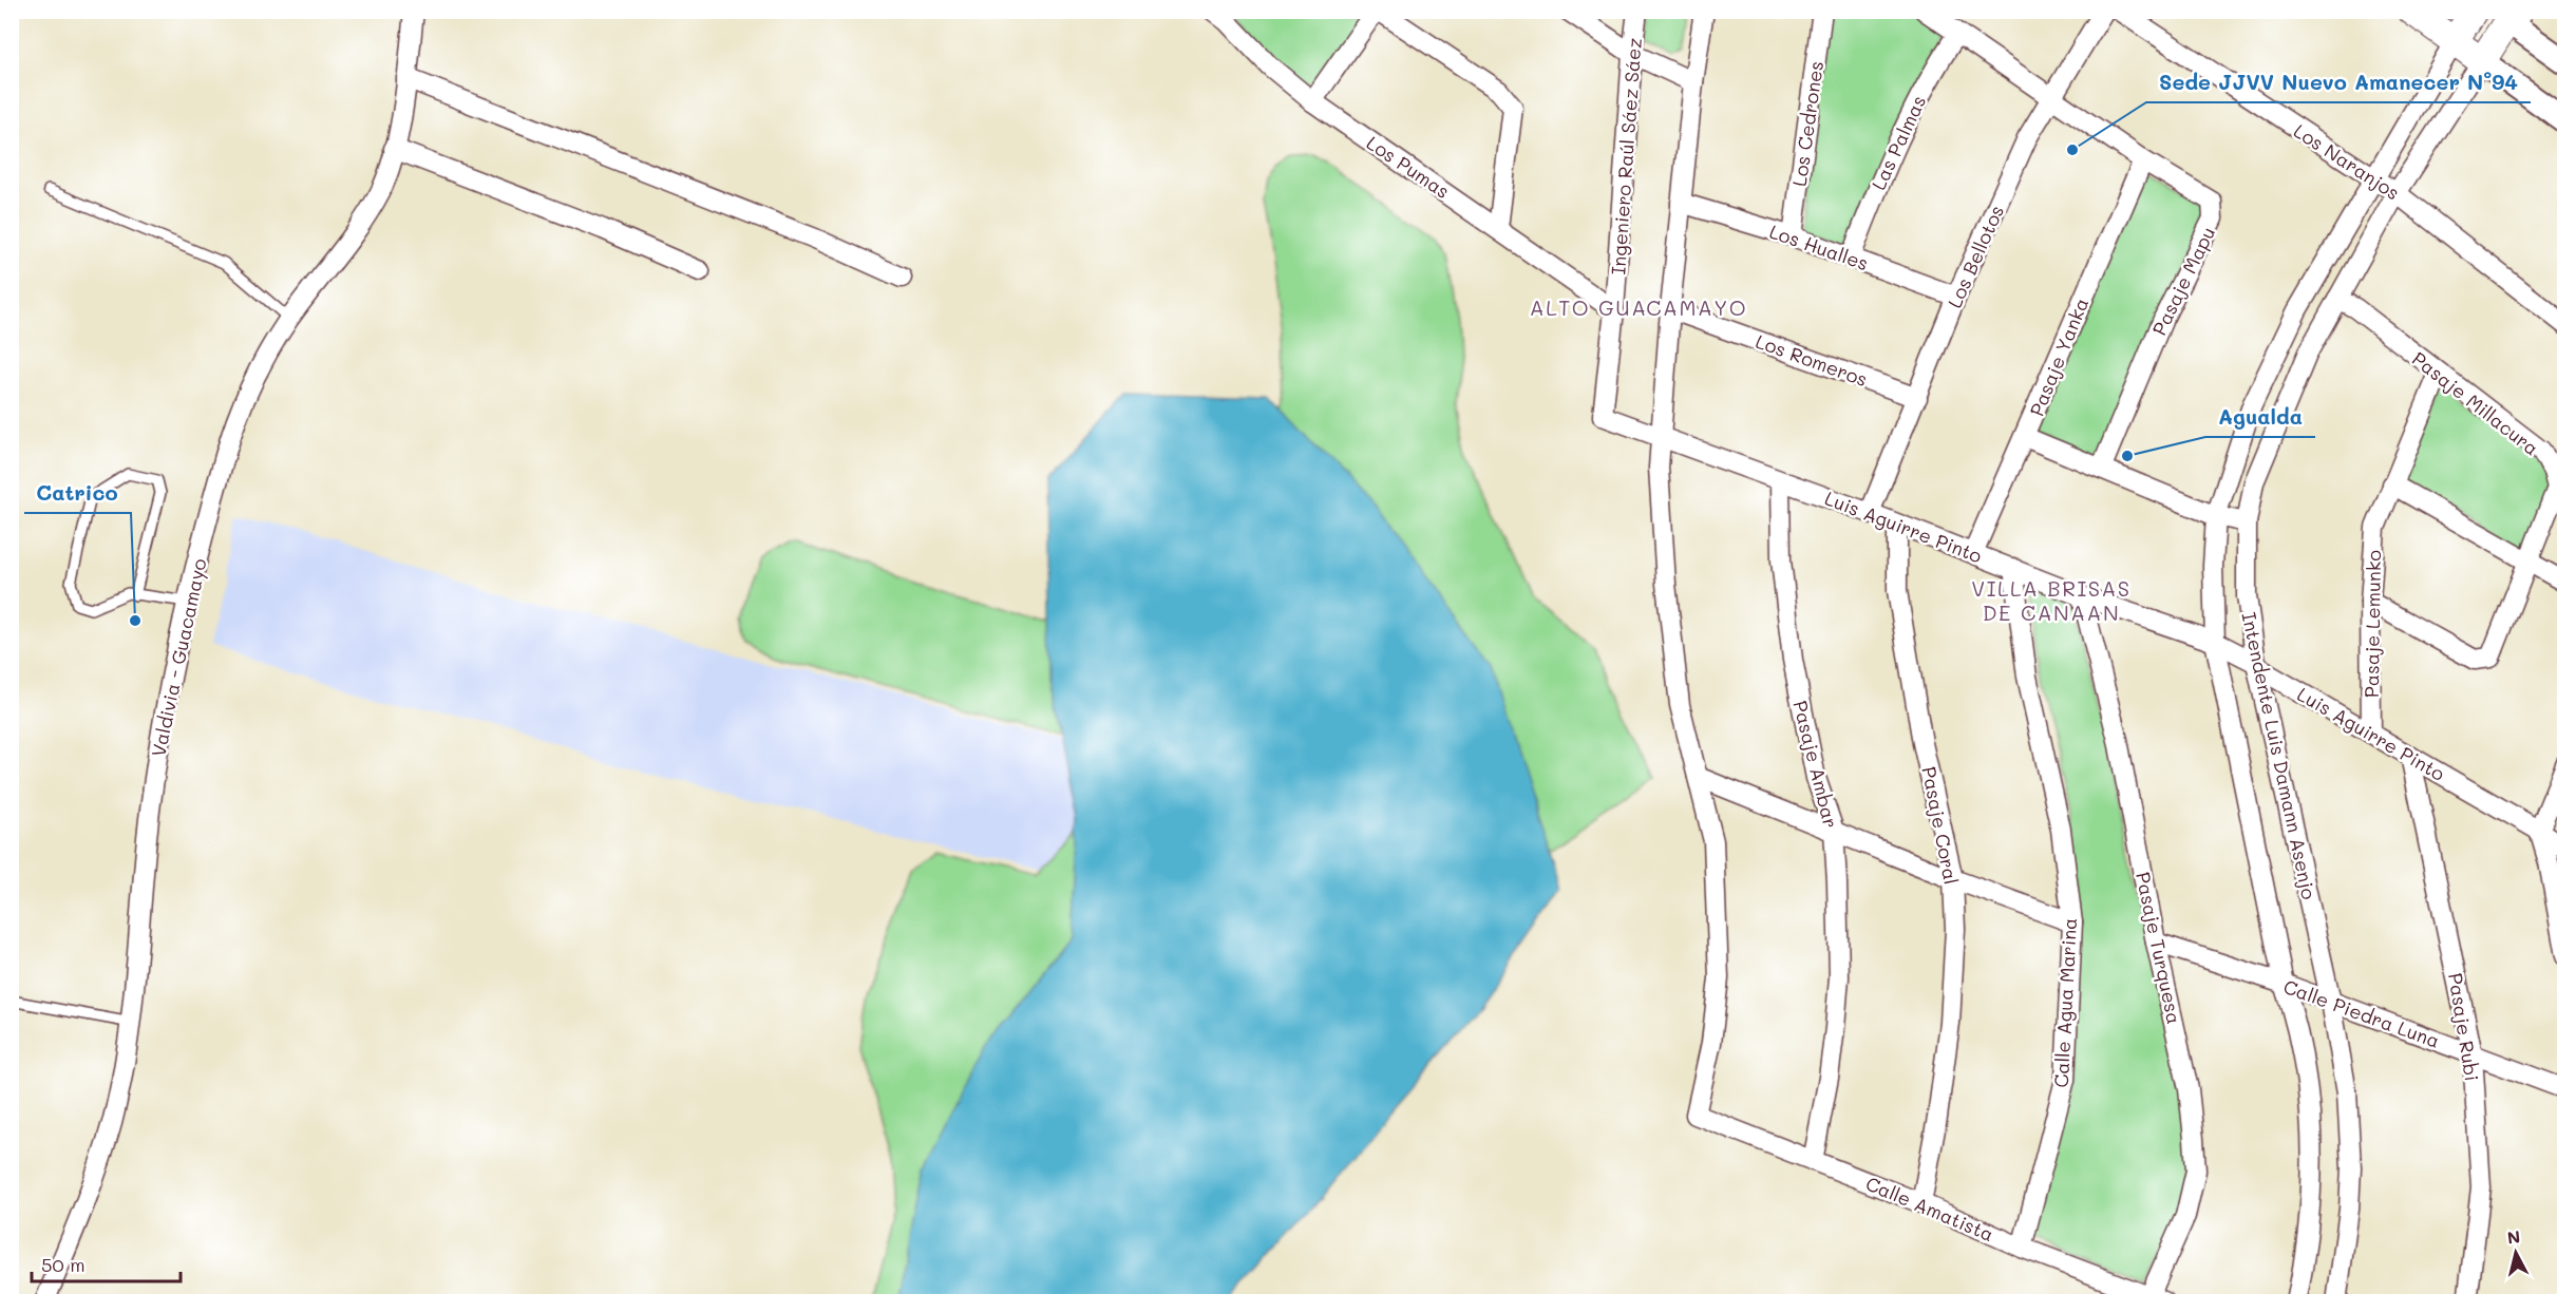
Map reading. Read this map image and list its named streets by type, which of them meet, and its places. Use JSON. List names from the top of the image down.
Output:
{
  "streets": {
    "main road": ["Intendente Luis Damann Asenjo"],
    "street": [
      "Los Cedrones",
      "Las Palmas",
      "Ingeniero Raúl Sáez Sáez",
      "Los Naranjos",
      "Los Pumas",
      "Los Hualles",
      "Los Bellotos",
      "Pasaje Mapu",
      "Pasaje Yanka",
      "Los Romeros",
      "Pasaje Millacura",
      "Luis Aguirre Pinto",
      "Pasaje Lemunko",
      "Valdivia - Guacamayo",
      "Pasaje Ambar",
      "Pasaje Coral",
      "Pasaje Turquesa",
      "Calle Agua Marina",
      "Calle Piedra Luna",
      "Pasaje Rubi",
      "Calle Amatista"
    ]
  },
  "crossings": [
    ["Los Cedrones", "Los Hualles"],
    ["Las Palmas", "Los Hualles"],
    ["Las Palmas", "Pasaje Mapu"],
    ["Ingeniero Raúl Sáez Sáez", "Los Pumas"],
    ["Ingeniero Raúl Sáez Sáez", "Luis Aguirre Pinto"],
    ["Los Naranjos", "Intendente Luis Damann Asenjo"],
    ["Los Hualles", "Los Bellotos"],
    ["Los Bellotos", "Pasaje Mapu"],
    ["Los Bellotos", "Los Romeros"],
    ["Los Bellotos", "Luis Aguirre Pinto"],
    ["Pasaje Mapu", "Pasaje Yanka"],
    ["Pasaje Yanka", "Luis Aguirre Pinto"],
    ["Pasaje Millacura", "Pasaje Lemunko"],
    ["Pasaje Millacura", "Intendente Luis Damann Asenjo"],
    ["Luis Aguirre Pinto", "Pasaje Lemunko"],
    ["Luis Aguirre Pinto", "Intendente Luis Damann Asenjo"],
    ["Luis Aguirre Pinto", "Pasaje Ambar"],
    ["Luis Aguirre Pinto", "Pasaje Coral"],
    ["Luis Aguirre Pinto", "Pasaje Turquesa"],
    ["Luis Aguirre Pinto", "Calle Agua Marina"],
    ["Luis Aguirre Pinto", "Pasaje Rubi"],
    ["Intendente Luis Damann Asenjo", "Calle Piedra Luna"],
    ["Pasaje Ambar", "Calle Amatista"],
    ["Pasaje Coral", "Calle Amatista"],
    ["Pasaje Turquesa", "Calle Piedra Luna"],
    ["Pasaje Turquesa", "Calle Amatista"],
    ["Calle Agua Marina", "Calle Amatista"],
    ["Calle Piedra Luna", "Pasaje Rubi"]
  ],
  "districts": ["ALTO GUACAMAYO", "VILLA BRISAS DE CANAAN"],
  "places": ["Sede JJVV Nuevo Amanecer N°94", "Agualda", "Catrico"],
  "scale_bar": "50 m",
  "north": "top"
}
